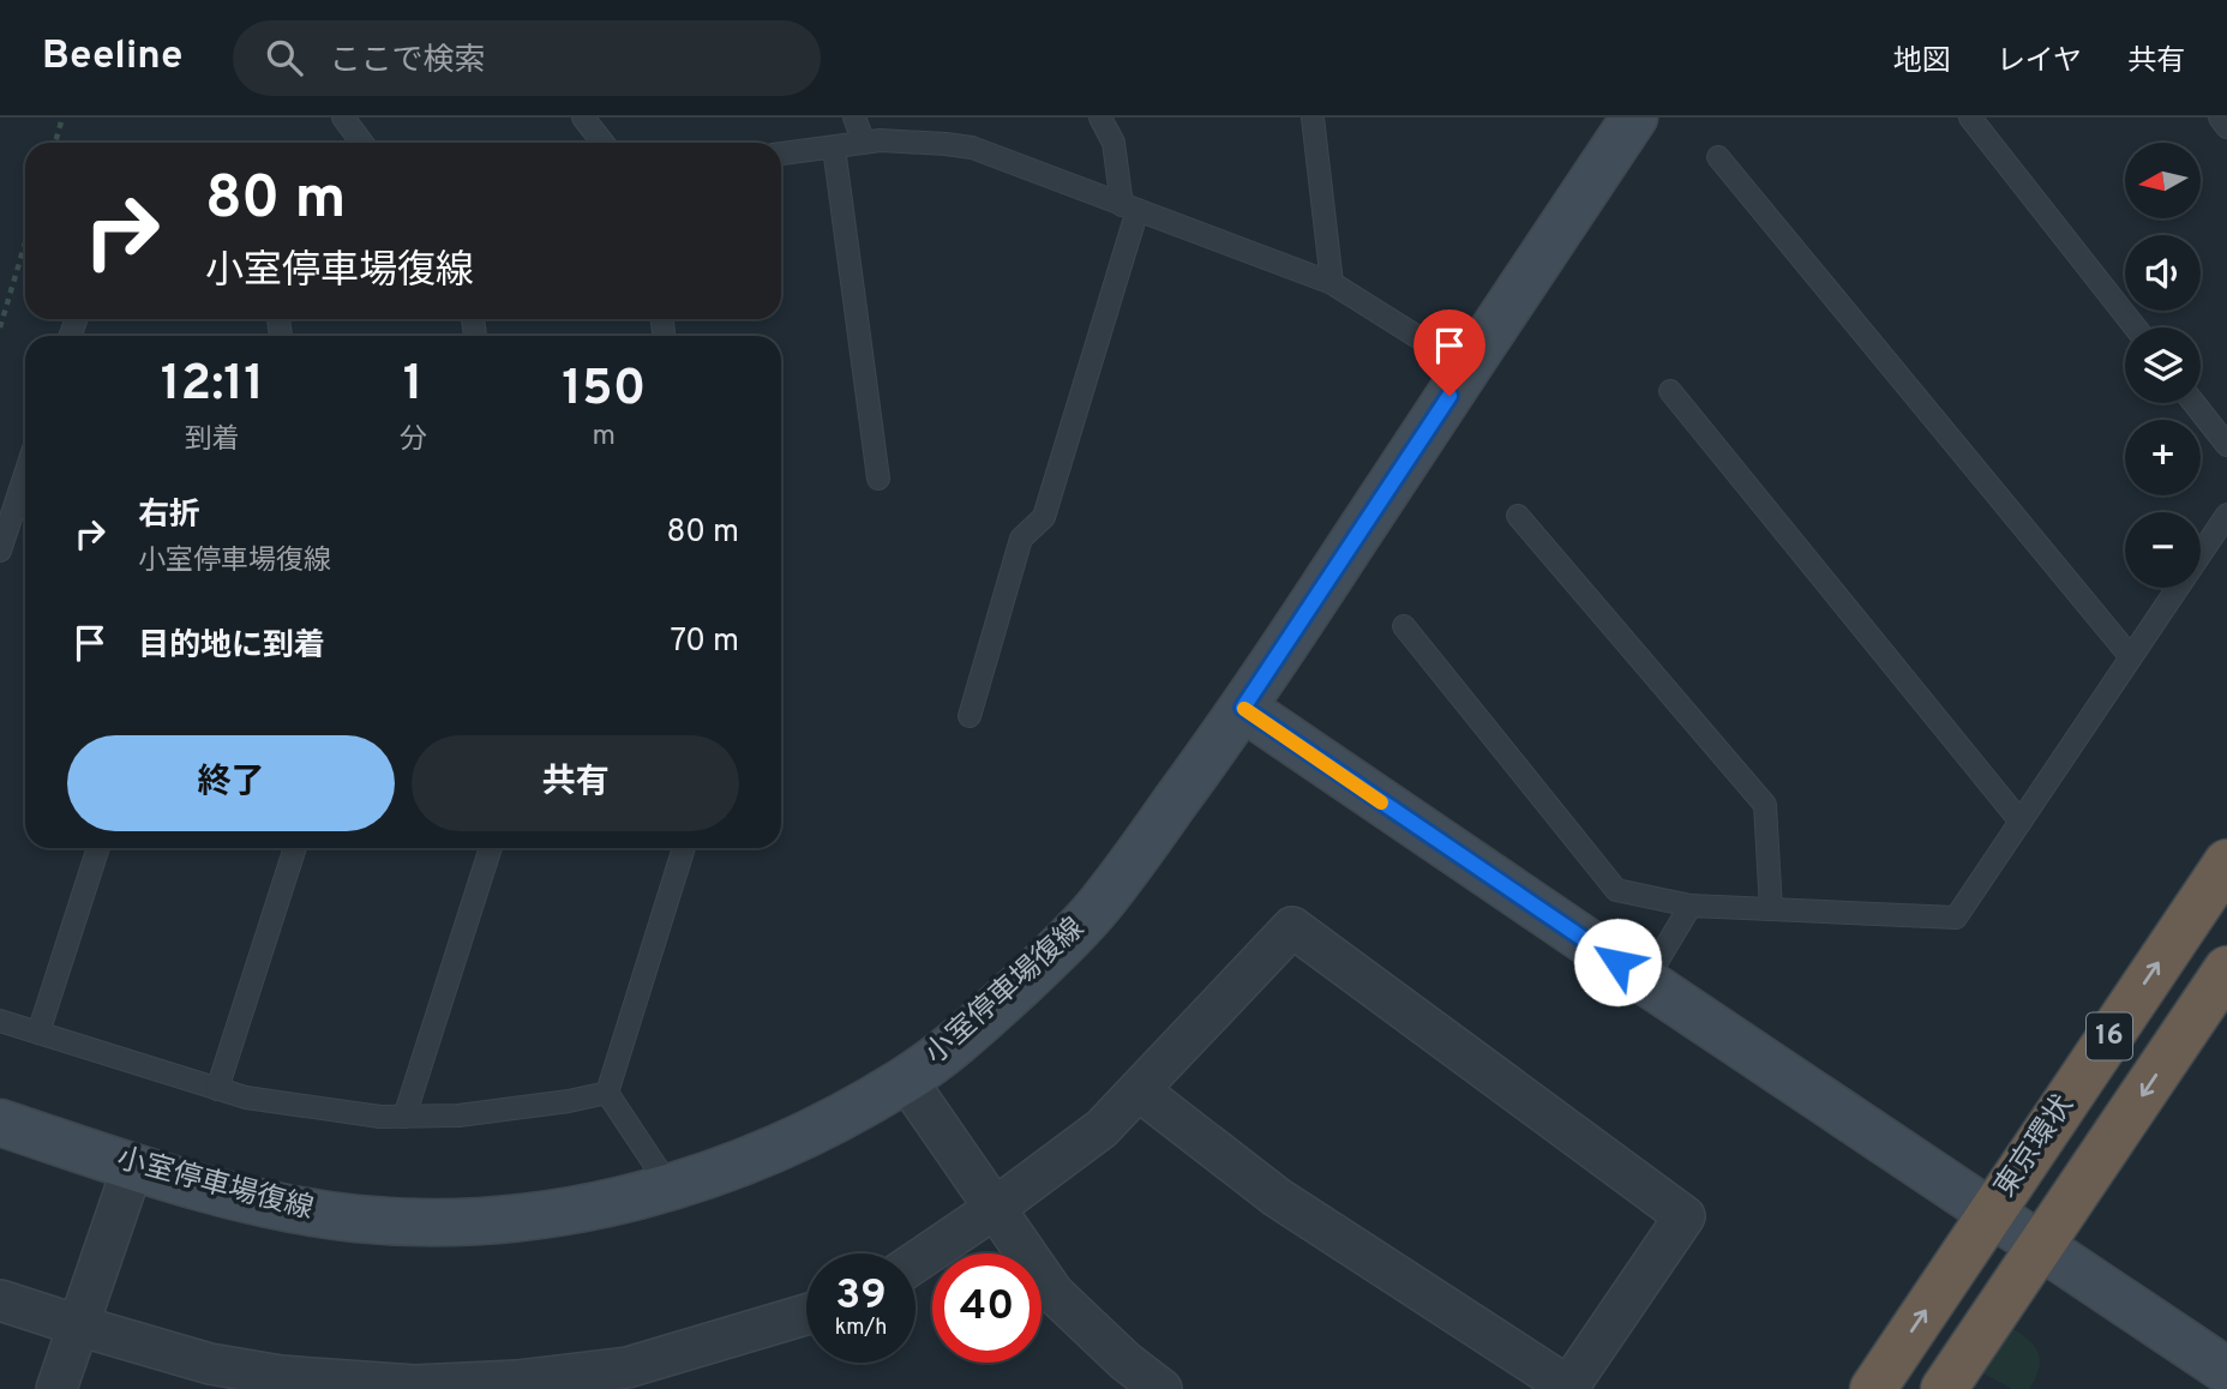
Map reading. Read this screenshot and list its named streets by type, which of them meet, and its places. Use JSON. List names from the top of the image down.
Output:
{
  "streets": {
    "highway": ["16", "東京環状"],
    "main road": ["小室停車場復線"]
  },
  "north": "left",
  "page": {
    "header": "Beeline",
    "search": "ここで検索",
    "nav": ["地図", "レイヤ", "共有"],
    "map_buttons": ["+", "−"],
    "turn": ["80 m", "小室停車場復線"],
    "eta": [
      "12:11",
      "到着",
      "1",
      "分",
      "150",
      "m"
    ],
    "list": [
      {
        "name": "右折",
        "note": "小室停車場復線",
        "value": "80 m"
      },
      {
        "name": "目的地に到着",
        "value": "70 m"
      }
    ],
    "buttons": ["終了", "共有"],
    "speed": "39 km/h",
    "limit": "40"
  }
}
